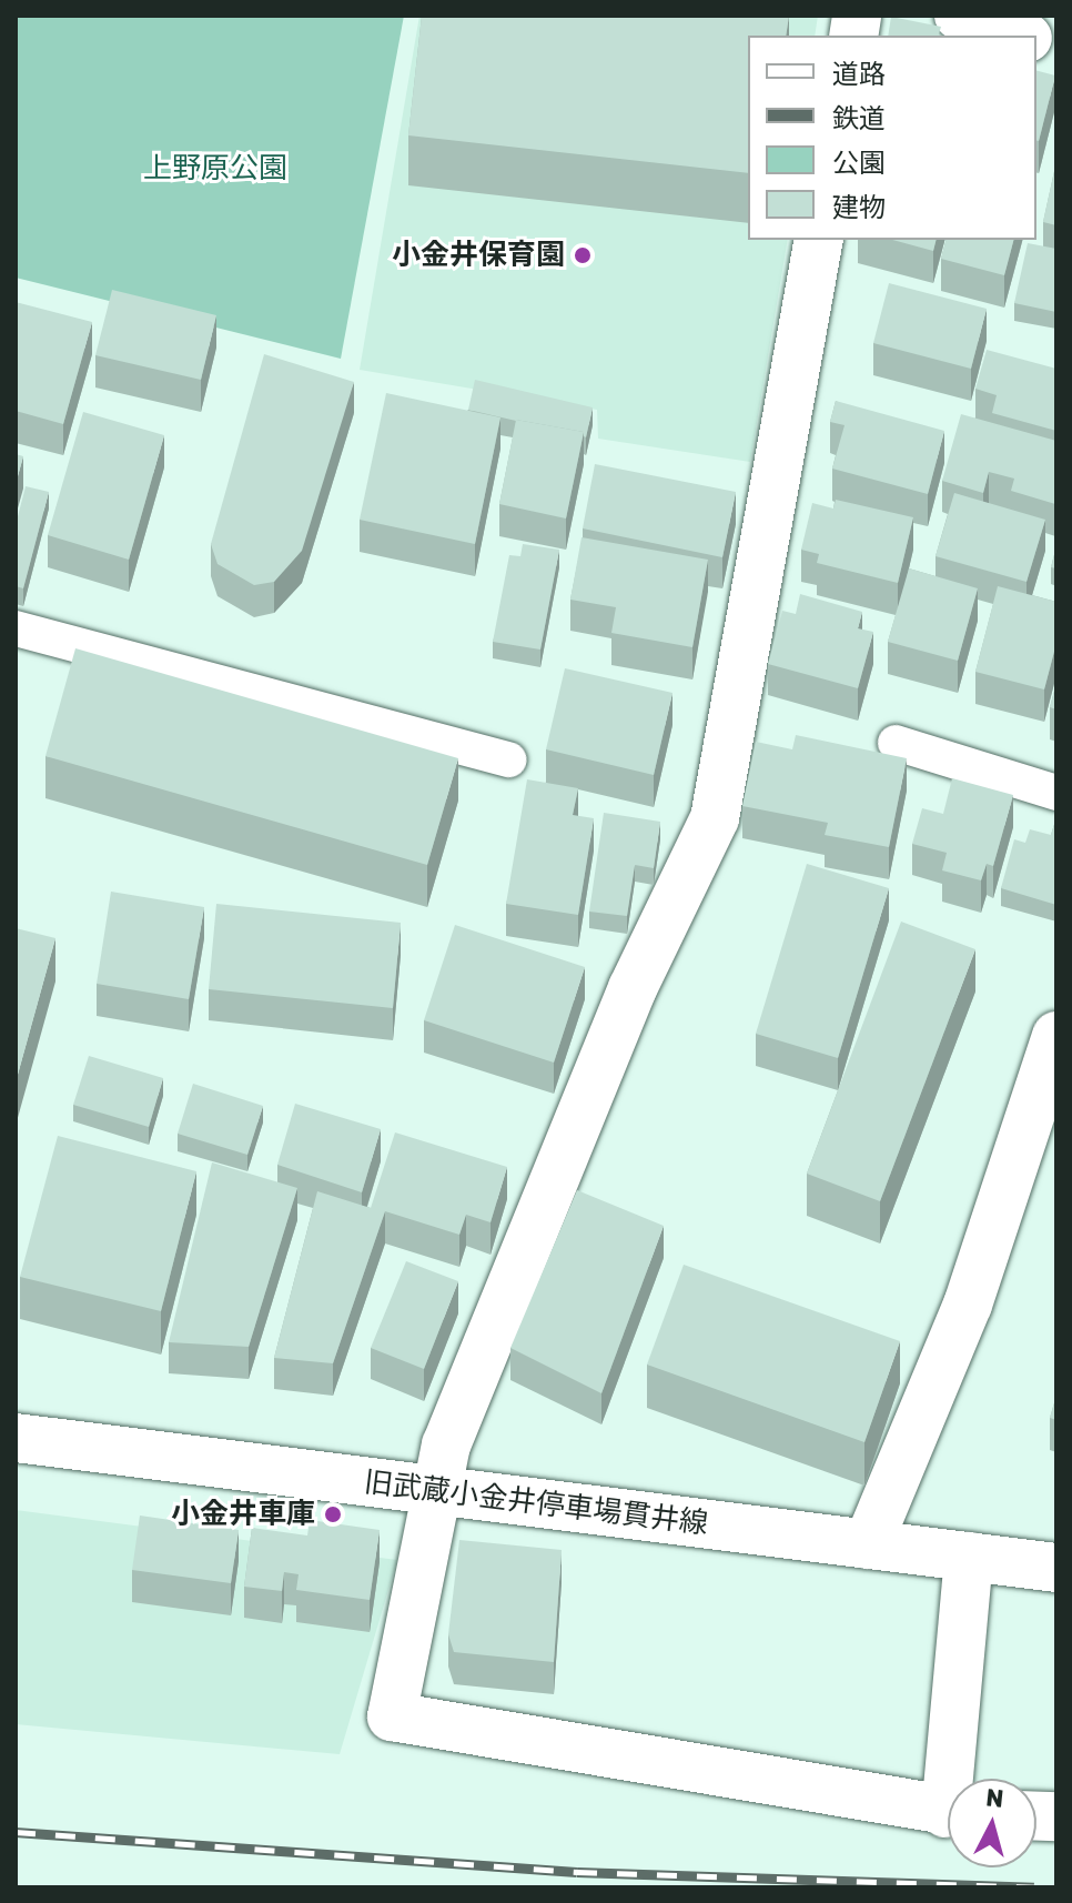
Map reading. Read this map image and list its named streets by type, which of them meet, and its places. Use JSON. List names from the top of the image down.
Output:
{
  "streets": {
    "street": ["旧武蔵小金井停車場貫井線"]
  },
  "parks": ["上野原公園"],
  "places": ["小金井保育園", "小金井車庫"],
  "legend": [
    "道路",
    "鉄道",
    "公園",
    "建物"
  ],
  "north": "top"
}
